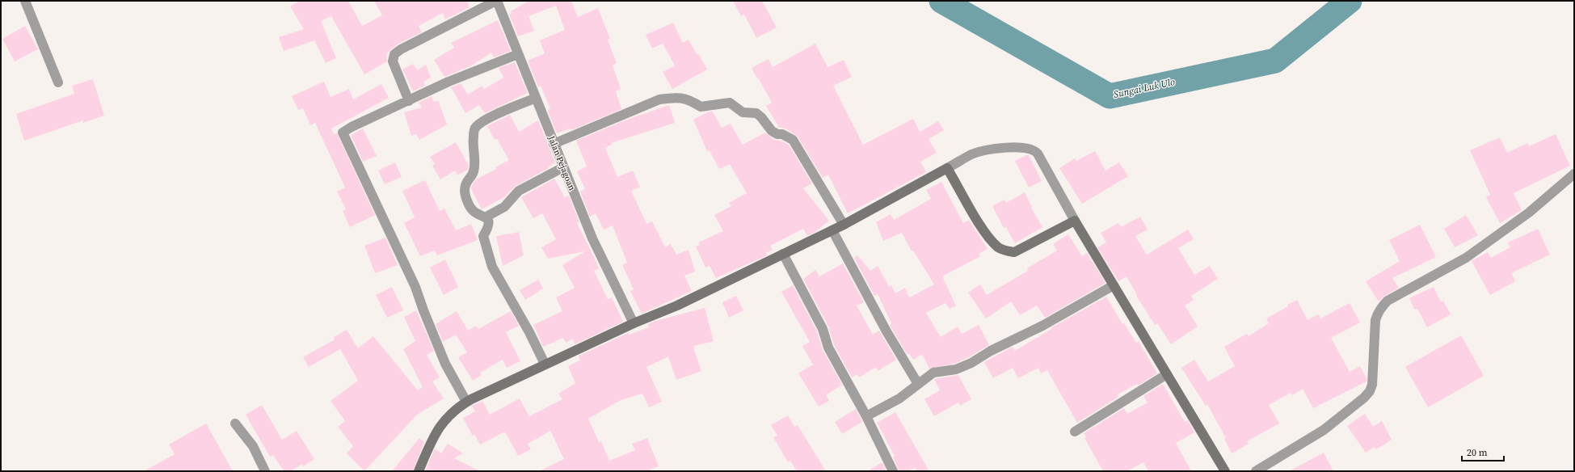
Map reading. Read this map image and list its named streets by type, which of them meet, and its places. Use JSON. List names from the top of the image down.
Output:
{
  "streets": {
    "street": ["Jalan Pejagoan"]
  },
  "water": ["Sungai Luk Ulo"],
  "scale_bar": "20 m"
}
